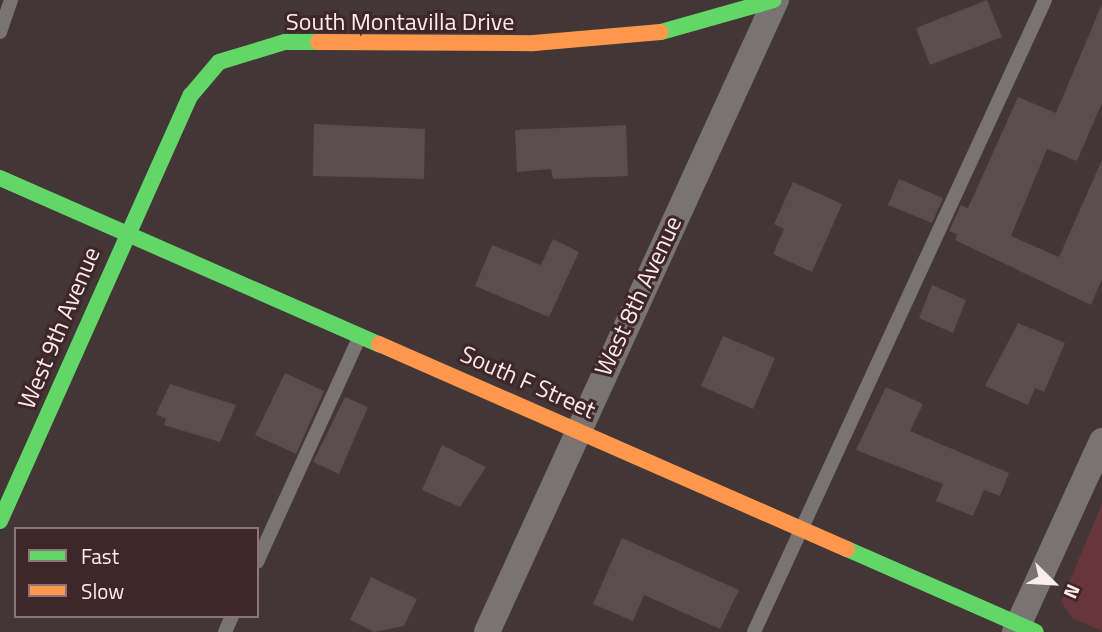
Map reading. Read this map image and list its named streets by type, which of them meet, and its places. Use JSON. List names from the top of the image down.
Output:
{
  "streets": {
    "street": [
      "South Montavilla Drive",
      "West 8th Avenue",
      "West 9th Avenue",
      "South F Street"
    ]
  },
  "crossings": [
    ["South Montavilla Drive", "West 8th Avenue"],
    ["South Montavilla Drive", "West 9th Avenue"],
    ["South Montavilla Drive", "South F Street"],
    ["West 8th Avenue", "South F Street"],
    ["West 9th Avenue", "South F Street"]
  ],
  "legend": ["Fast", "Slow"],
  "north": "bottom right"
}
